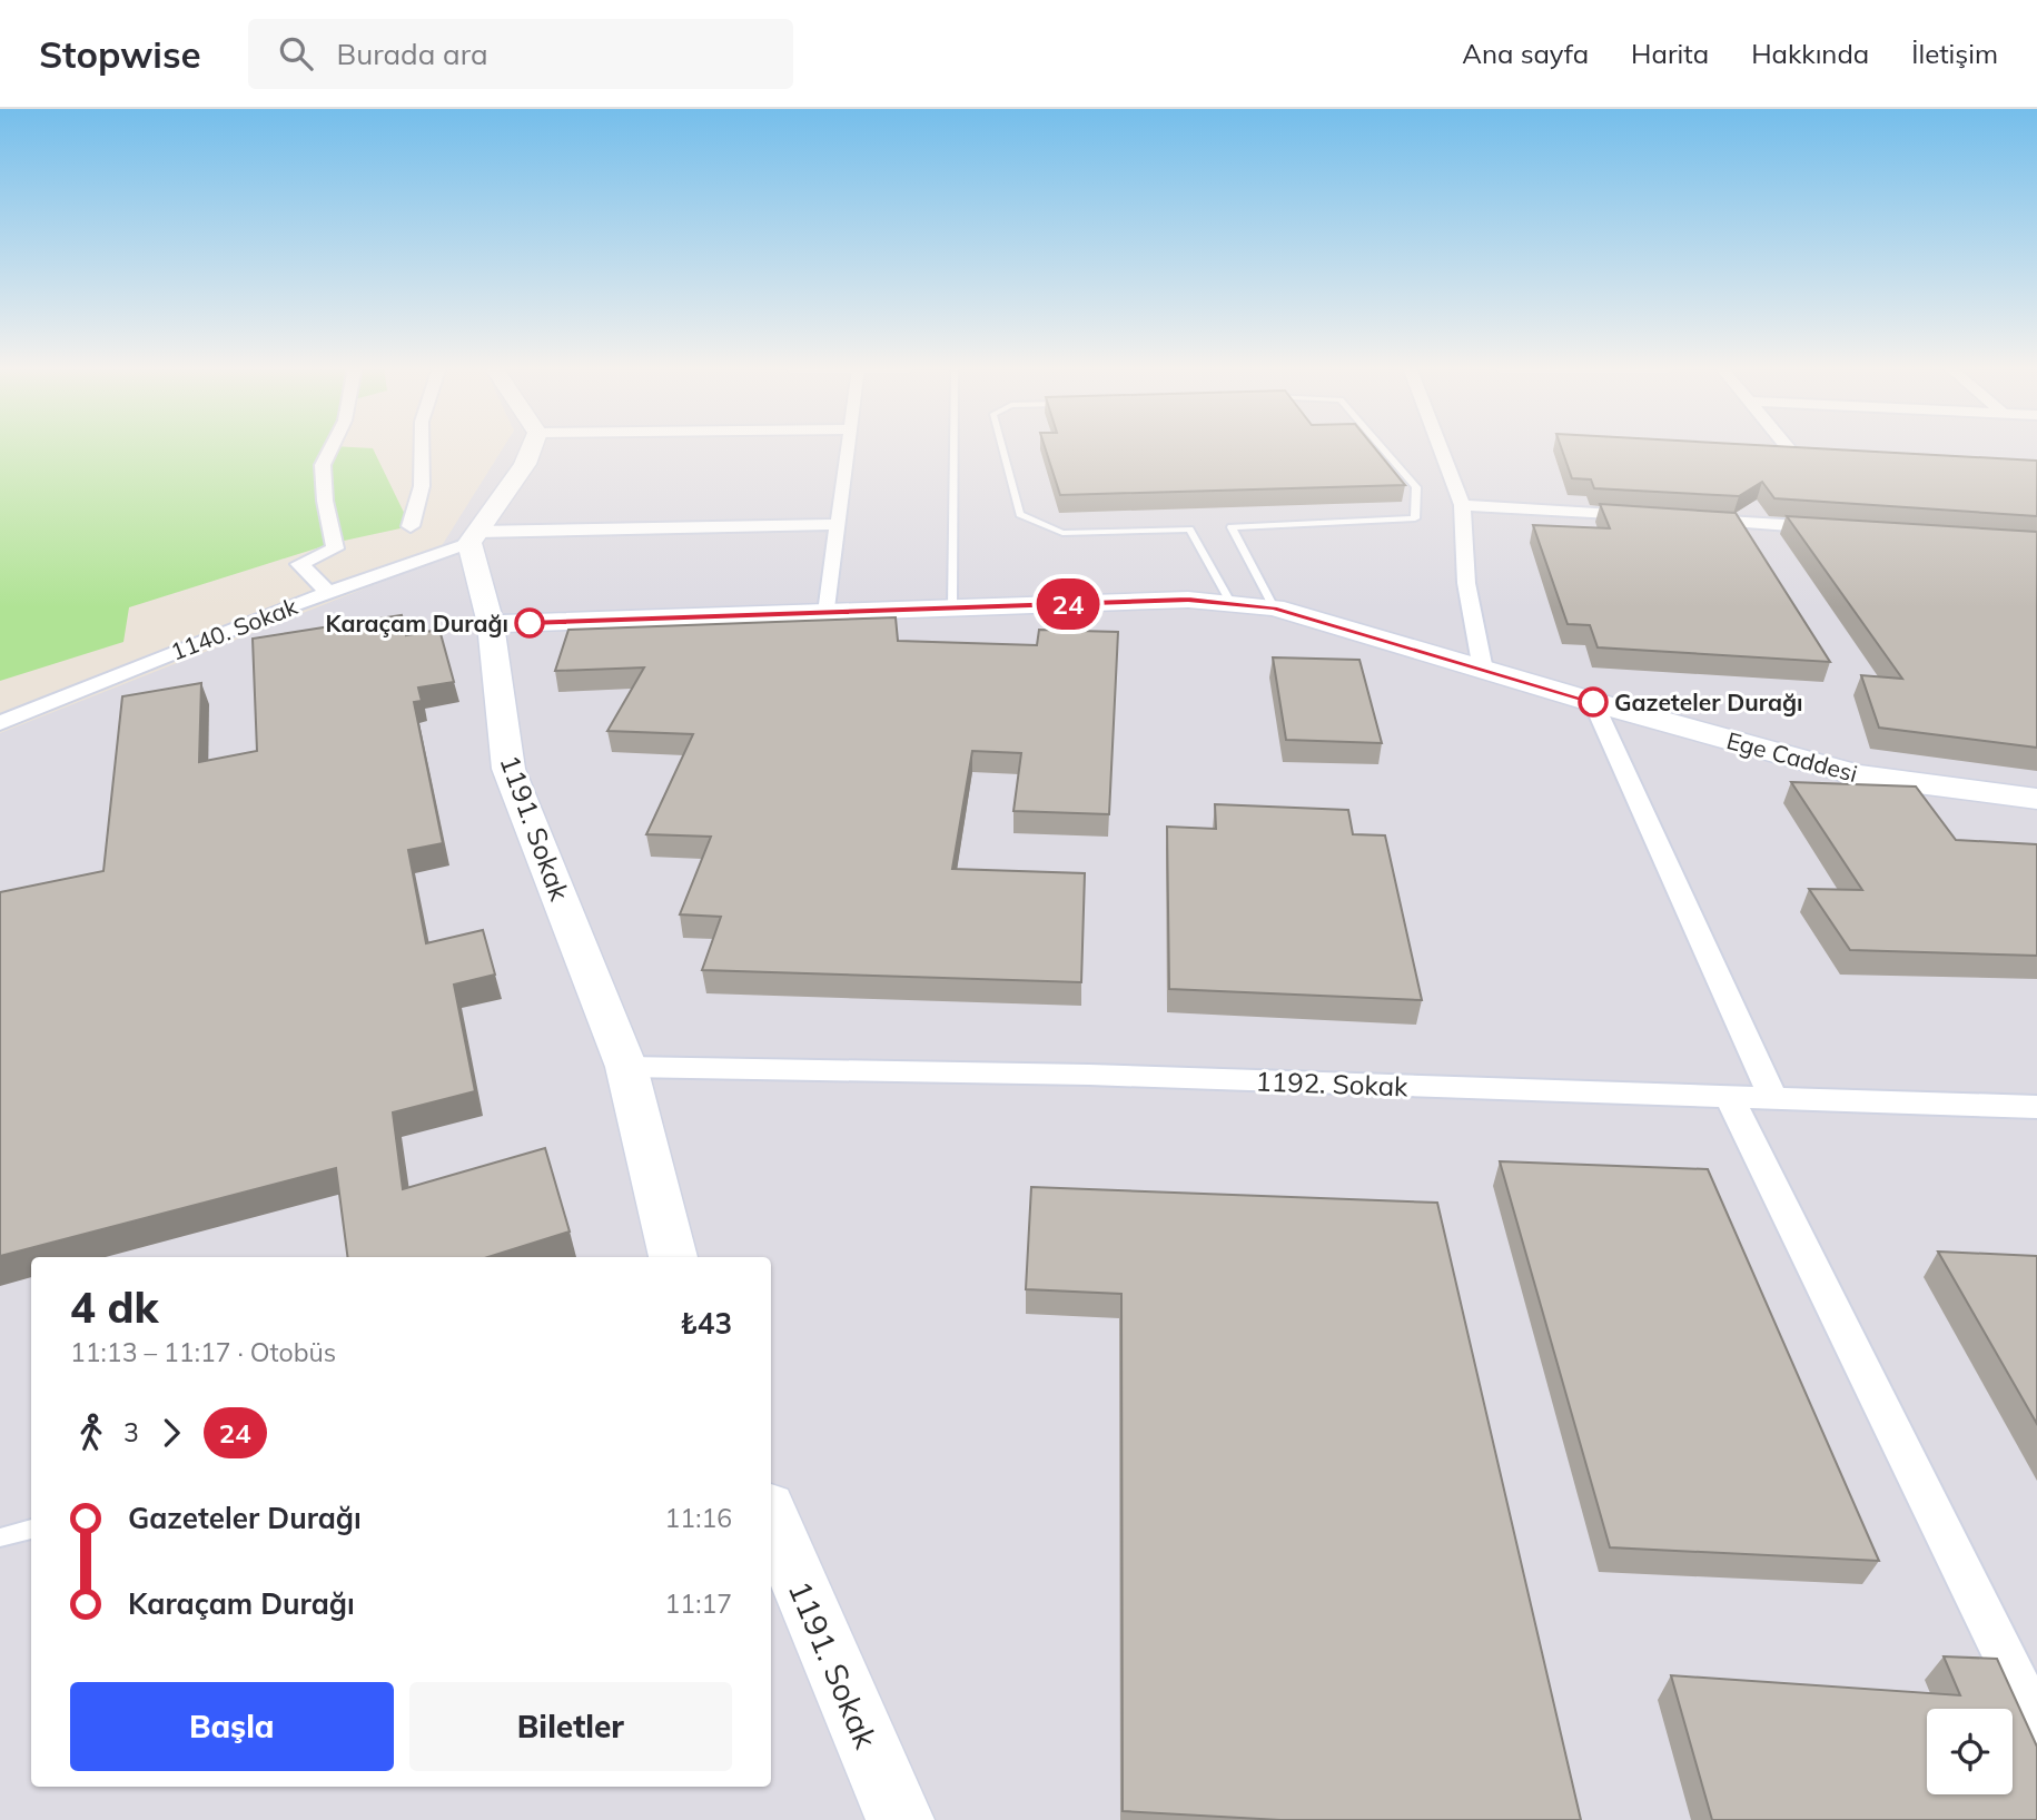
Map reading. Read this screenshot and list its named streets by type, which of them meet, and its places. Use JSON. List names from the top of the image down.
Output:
{
  "streets": {
    "street": [
      "1140. Sokak",
      "Ege Caddesi",
      "1191. Sokak",
      "1192. Sokak"
    ]
  },
  "crossings": [
    ["1140. Sokak", "1191. Sokak"],
    ["Ege Caddesi", "1191. Sokak"],
    ["1191. Sokak", "1192. Sokak"]
  ],
  "places": ["Karaçam Durağı", "Gazeteler Durağı"],
  "lines": ["bus line 24"],
  "page": {
    "header": "Stopwise",
    "search": "Burada ara",
    "nav": [
      "Ana sayfa",
      "Harita",
      "Hakkında",
      "İletişim"
    ],
    "on_map": "24",
    "heading": ["4 dk", "11:13 – 11:17 · Otobüs", "₺43"],
    "legs": ["3", "24"],
    "list": [
      {
        "name": "Gazeteler Durağı",
        "value": "11:16"
      },
      {
        "name": "Karaçam Durağı",
        "value": "11:17"
      }
    ],
    "buttons": ["Başla", "Biletler"]
  }
}
